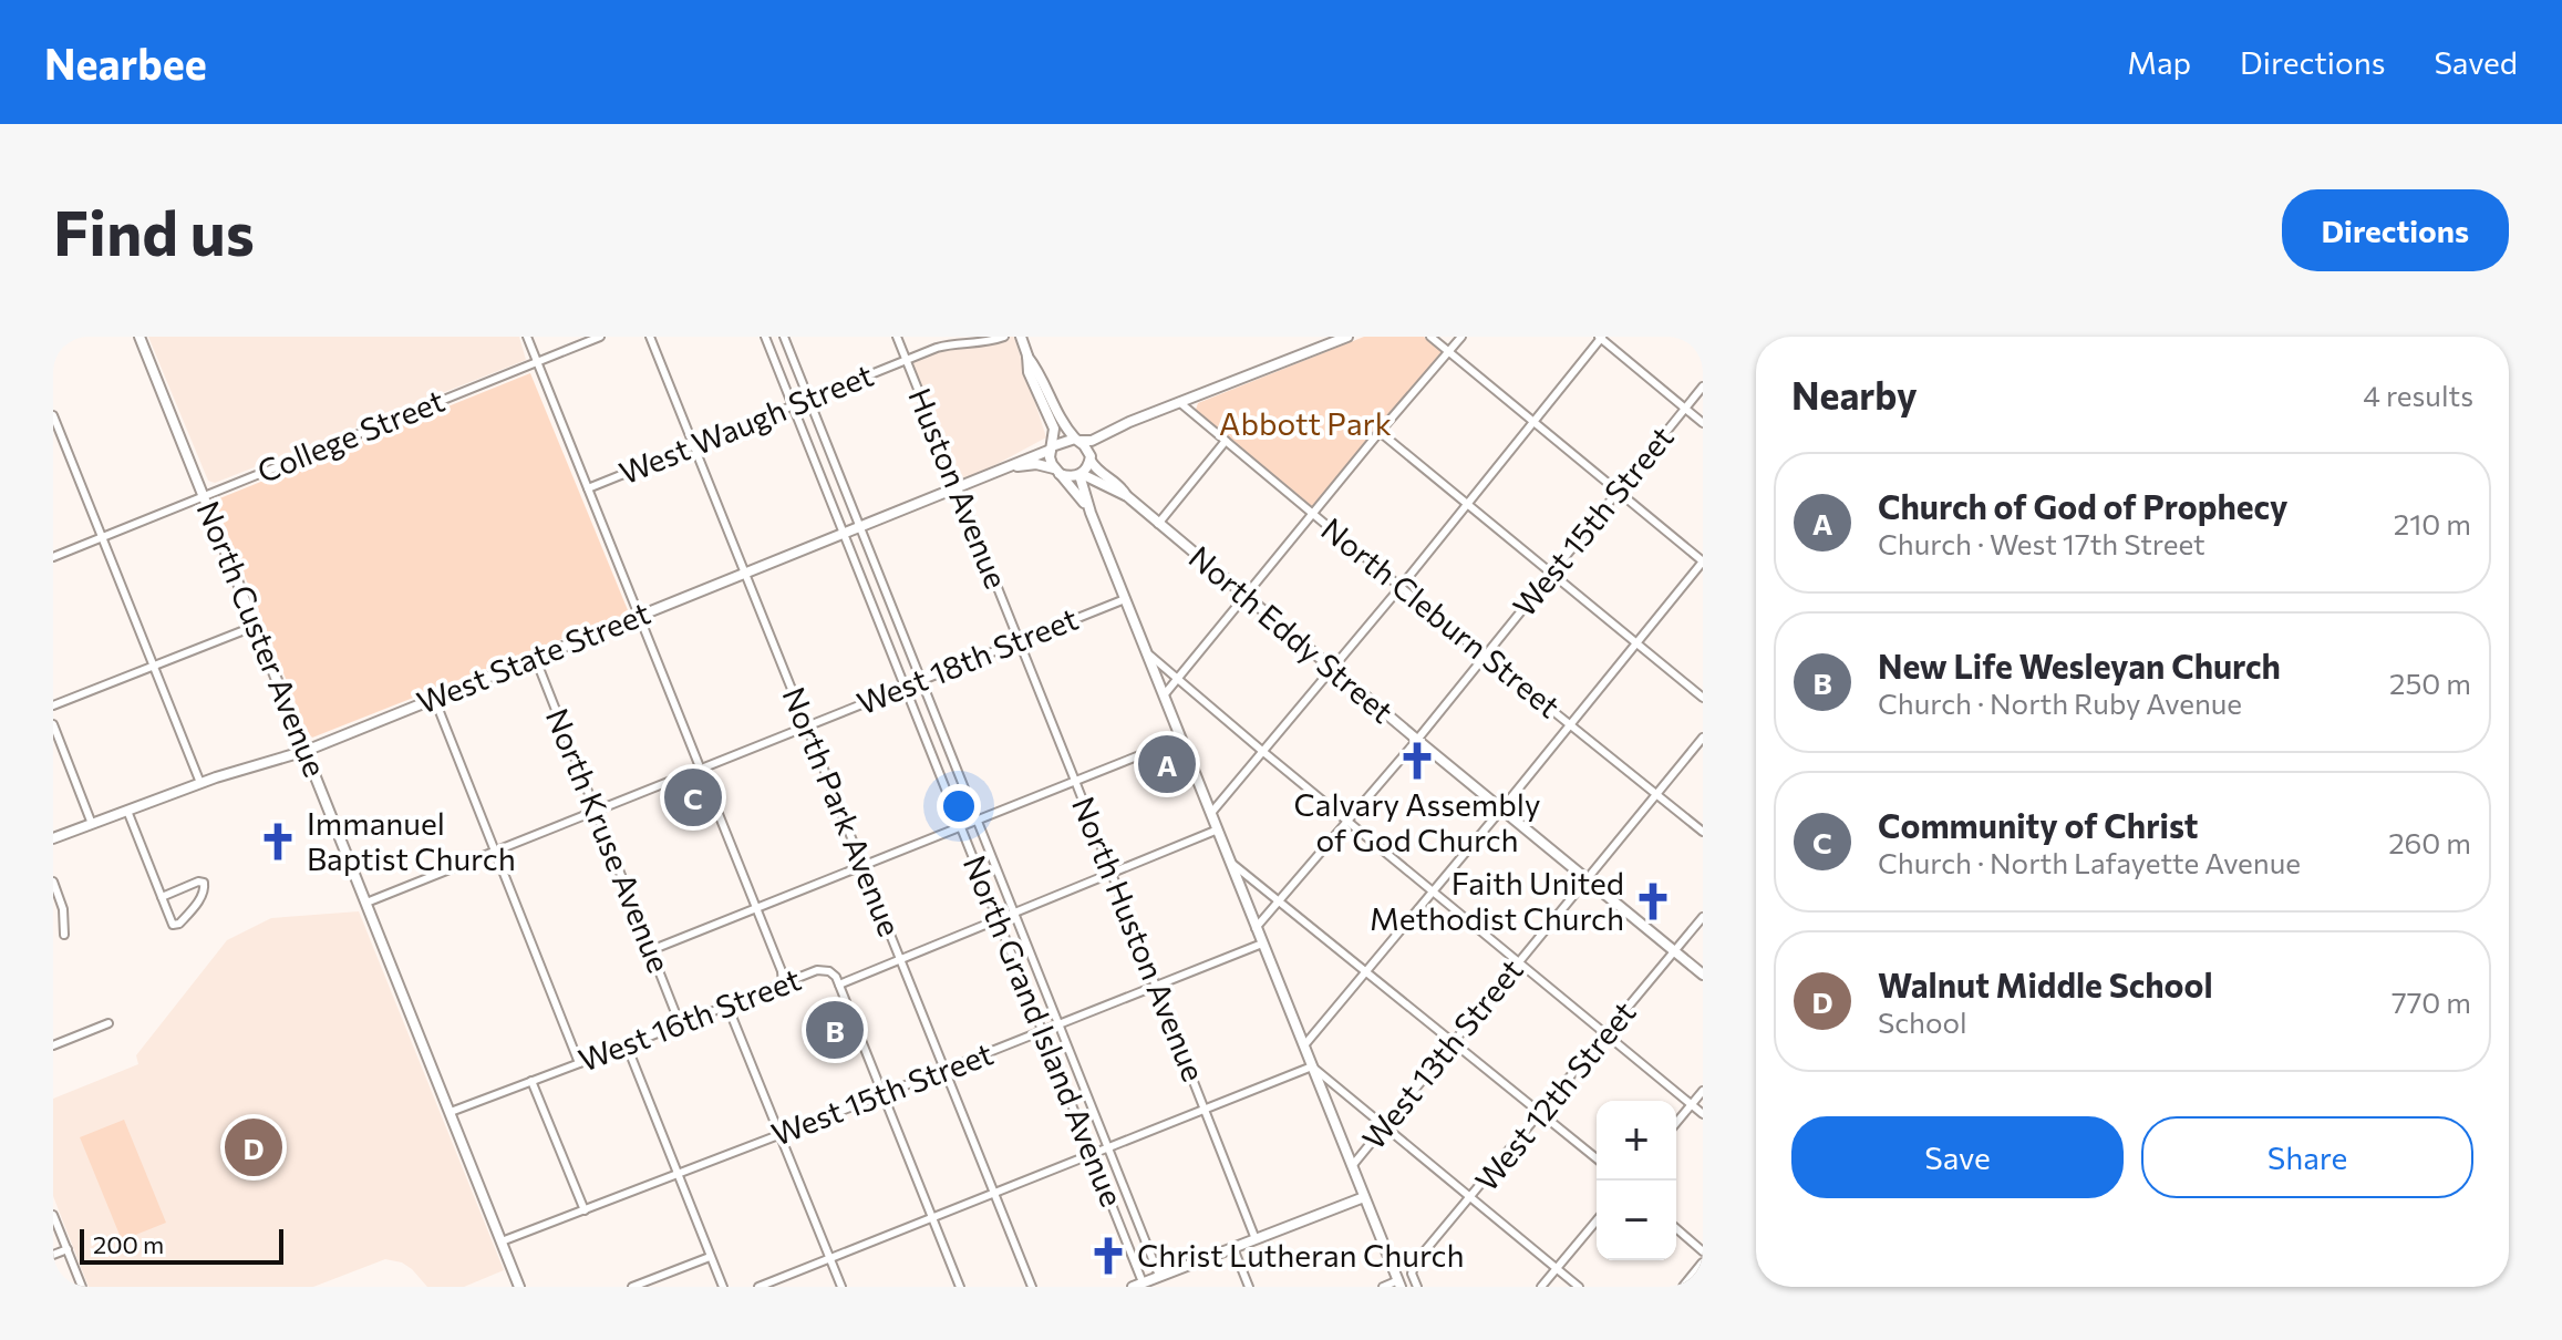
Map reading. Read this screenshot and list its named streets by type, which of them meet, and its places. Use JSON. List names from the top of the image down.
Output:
{
  "streets": {
    "street": [
      "West Waugh Street",
      "College Street",
      "Huston Avenue",
      "West 15th Street",
      "North Cleburn Street",
      "North Eddy Street",
      "North Custer Avenue",
      "West State Street",
      "West 18th Street",
      "North Park Avenue",
      "North Kruse Avenue",
      "North Huston Avenue",
      "West 16th Street",
      "North Grand Island Avenue",
      "West 13th Street",
      "West 12th Street"
    ]
  },
  "crossings": [
    ["West Waugh Street", "Huston Avenue"],
    ["West Waugh Street", "North Park Avenue"],
    ["West Waugh Street", "North Grand Island Avenue"],
    ["College Street", "North Custer Avenue"],
    ["Huston Avenue", "West State Street"],
    ["Huston Avenue", "West 18th Street"],
    ["Huston Avenue", "North Huston Avenue"],
    ["West 15th Street", "North Cleburn Street"],
    ["West 15th Street", "North Eddy Street"],
    ["West 15th Street", "North Custer Avenue"],
    ["West 15th Street", "North Park Avenue"],
    ["West 15th Street", "North Huston Avenue"],
    ["West 15th Street", "North Grand Island Avenue"],
    ["North Cleburn Street", "West 13th Street"],
    ["North Eddy Street", "West State Street"],
    ["North Eddy Street", "West 13th Street"],
    ["North Eddy Street", "West 12th Street"],
    ["North Custer Avenue", "West State Street"],
    ["North Custer Avenue", "West 18th Street"],
    ["North Custer Avenue", "West 16th Street"],
    ["West State Street", "North Park Avenue"],
    ["West State Street", "North Kruse Avenue"],
    ["West State Street", "North Grand Island Avenue"],
    ["West 18th Street", "North Park Avenue"],
    ["West 18th Street", "North Kruse Avenue"],
    ["West 18th Street", "North Huston Avenue"],
    ["West 18th Street", "North Grand Island Avenue"],
    ["North Park Avenue", "West 16th Street"],
    ["North Kruse Avenue", "West 16th Street"],
    ["North Huston Avenue", "West 16th Street"],
    ["North Huston Avenue", "West 13th Street"],
    ["West 16th Street", "North Grand Island Avenue"],
    ["North Grand Island Avenue", "West 13th Street"]
  ],
  "parks": ["Abbott Park"],
  "places": {
    "church": [
      "Calvary Assembly of God Church",
      "Immanuel Baptist Church",
      "Faith United Methodist Church",
      "Christ Lutheran Church"
    ]
  },
  "scale_bar": "200 m",
  "page": {
    "header": "Nearbee",
    "nav": ["Map", "Directions", "Saved"],
    "buttons": [
      "Directions",
      ["Save", "Share"]
    ],
    "title": "Find us",
    "heading": ["Nearby", "4 results"],
    "list": [
      {
        "mark": "A",
        "name": "Church of God of Prophecy",
        "note": "Church · West 17th Street",
        "value": "210 m"
      },
      {
        "mark": "B",
        "name": "New Life Wesleyan Church",
        "note": "Church · North Ruby Avenue",
        "value": "250 m"
      },
      {
        "mark": "C",
        "name": "Community of Christ",
        "note": "Church · North Lafayette Avenue",
        "value": "260 m"
      },
      {
        "mark": "D",
        "name": "Walnut Middle School",
        "note": "School",
        "value": "770 m"
      }
    ],
    "pins": [
      "A",
      "C",
      "B",
      "D"
    ],
    "map_buttons": ["+", "−"],
    "scale": "200 m"
  }
}
